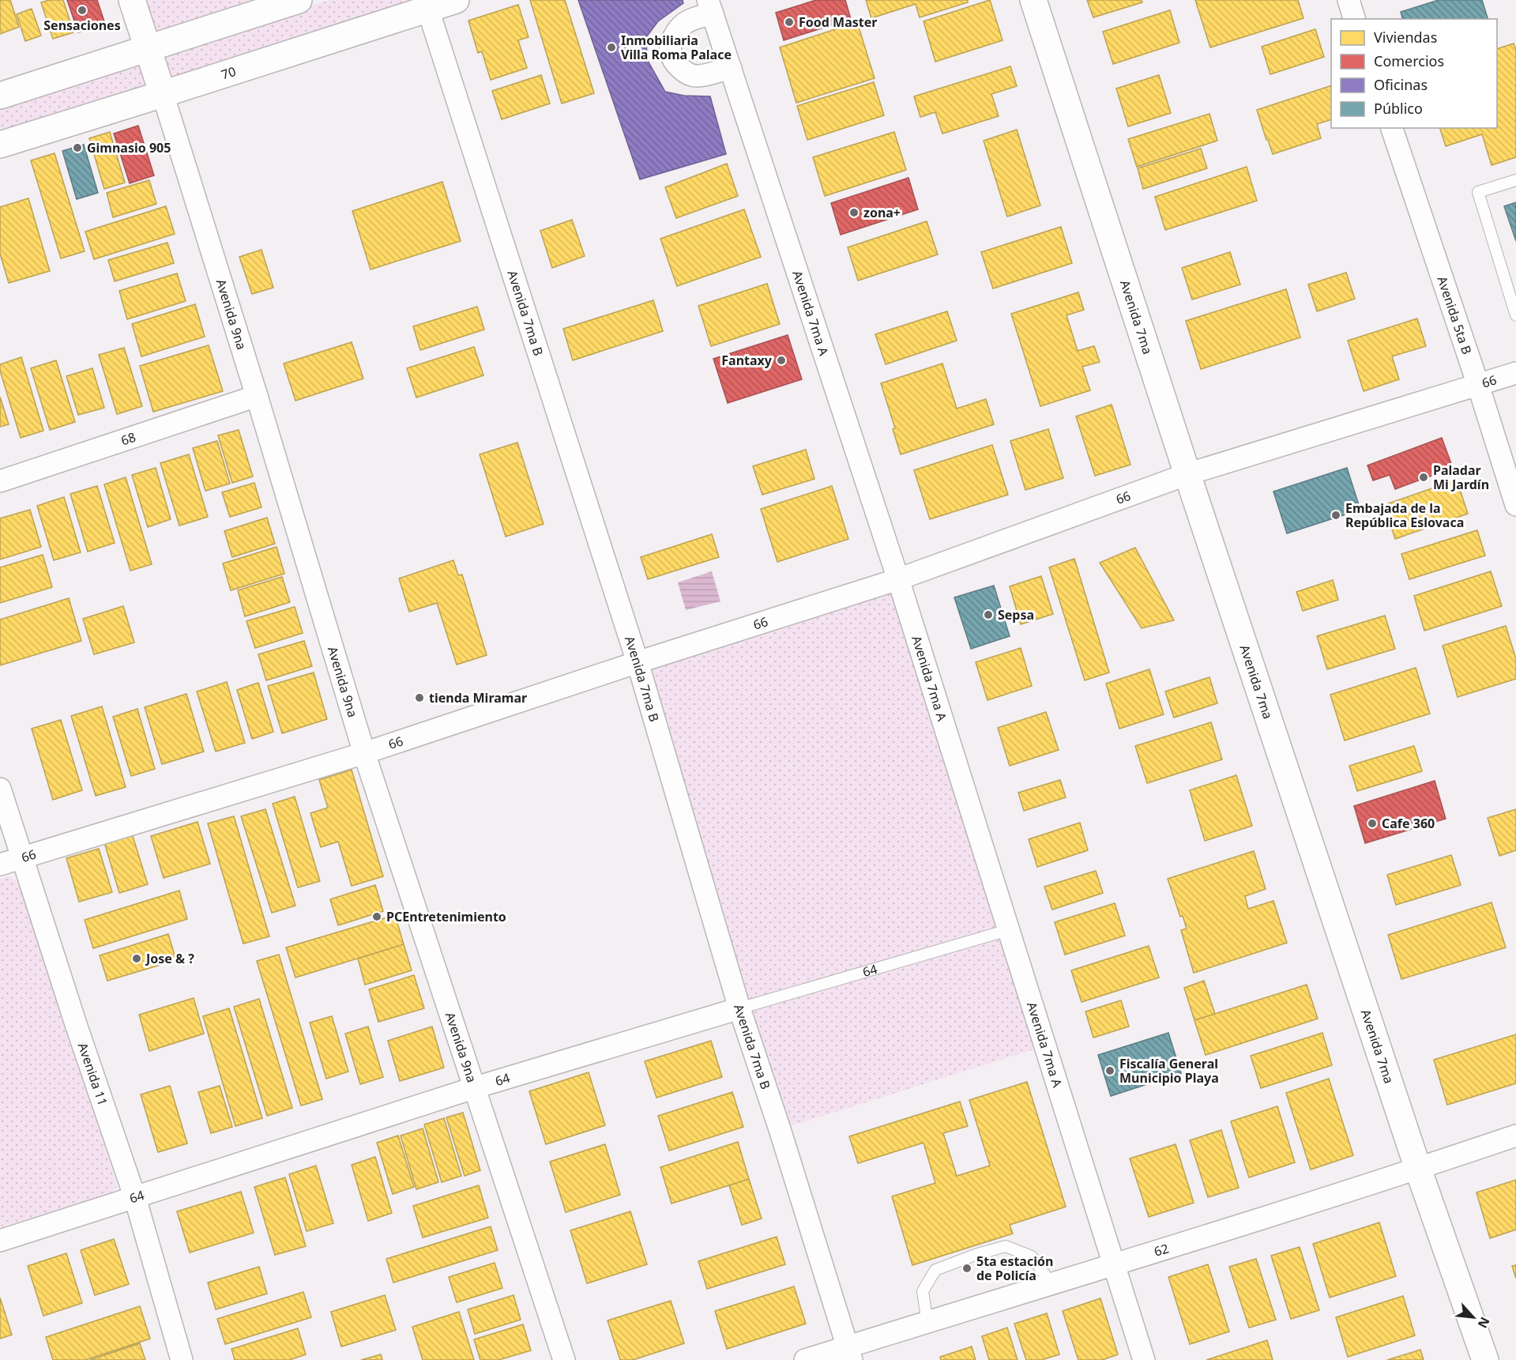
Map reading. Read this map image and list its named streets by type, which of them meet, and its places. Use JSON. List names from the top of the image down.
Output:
{
  "streets": {
    "main road": ["70", "Avenida 9na", "Avenida 7ma"],
    "street": [
      "Avenida 7ma B",
      "Avenida 7ma A",
      "Avenida 5ta B",
      "66",
      "68",
      "64",
      "Avenida 11",
      "62"
    ]
  },
  "crossings": [
    ["70", "Avenida 7ma B"],
    ["70", "Avenida 9na"],
    ["Avenida 7ma B", "66"],
    ["Avenida 7ma B", "64"],
    ["Avenida 7ma B", "62"],
    ["Avenida 7ma A", "66"],
    ["Avenida 7ma A", "64"],
    ["Avenida 7ma A", "62"],
    ["Avenida 9na", "66"],
    ["Avenida 9na", "68"],
    ["Avenida 9na", "64"],
    ["Avenida 5ta B", "66"],
    ["Avenida 7ma", "66"],
    ["Avenida 7ma", "62"],
    ["66", "Avenida 11"],
    ["64", "Avenida 11"]
  ],
  "places": [
    "Sensaciones",
    "Food Master",
    "Inmobiliaria Villa Roma Palace",
    "Gimnasio 905",
    "zona+",
    "Fantaxy",
    "Paladar Mi Jardín",
    "Embajada de la República Eslovaca",
    "Sepsa",
    "tienda Miramar",
    "Cafe 360",
    "PCEntretenimiento",
    "Jose & ?",
    "Fiscalía General Municipio Playa",
    "5ta estación de Policía"
  ],
  "legend": [
    "Viviendas",
    "Comercios",
    "Oficinas",
    "Público"
  ],
  "north": "bottom right"
}
